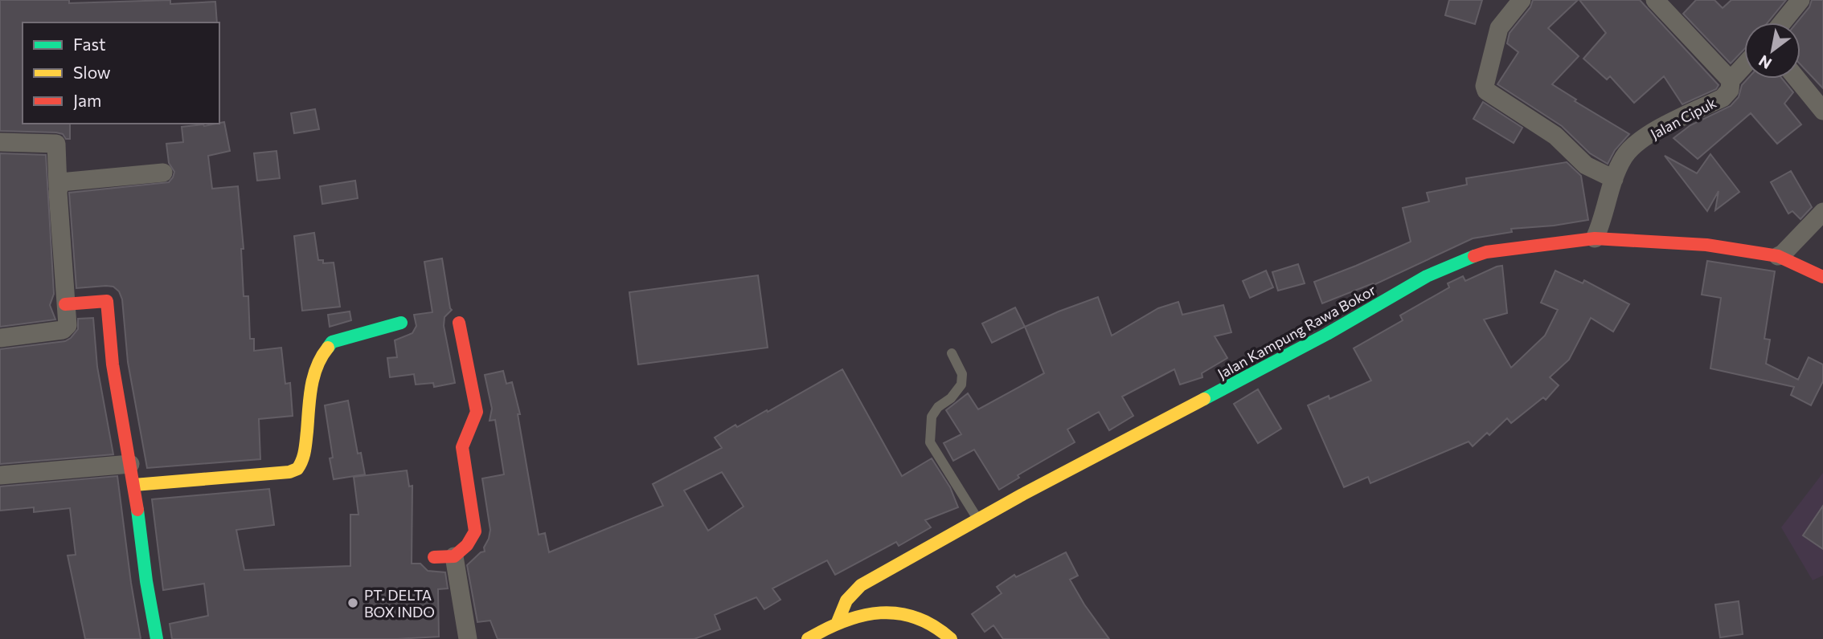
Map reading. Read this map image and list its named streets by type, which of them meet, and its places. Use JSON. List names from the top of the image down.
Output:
{
  "streets": {
    "street": ["Jalan Cipuk", "Jalan Kampung Rawa Bokor"]
  },
  "crossings": [
    ["Jalan Cipuk", "Jalan Kampung Rawa Bokor"]
  ],
  "places": ["PT. DELTA BOX INDO"],
  "legend": ["Fast", "Slow", "Jam"],
  "north": "bottom left"
}
